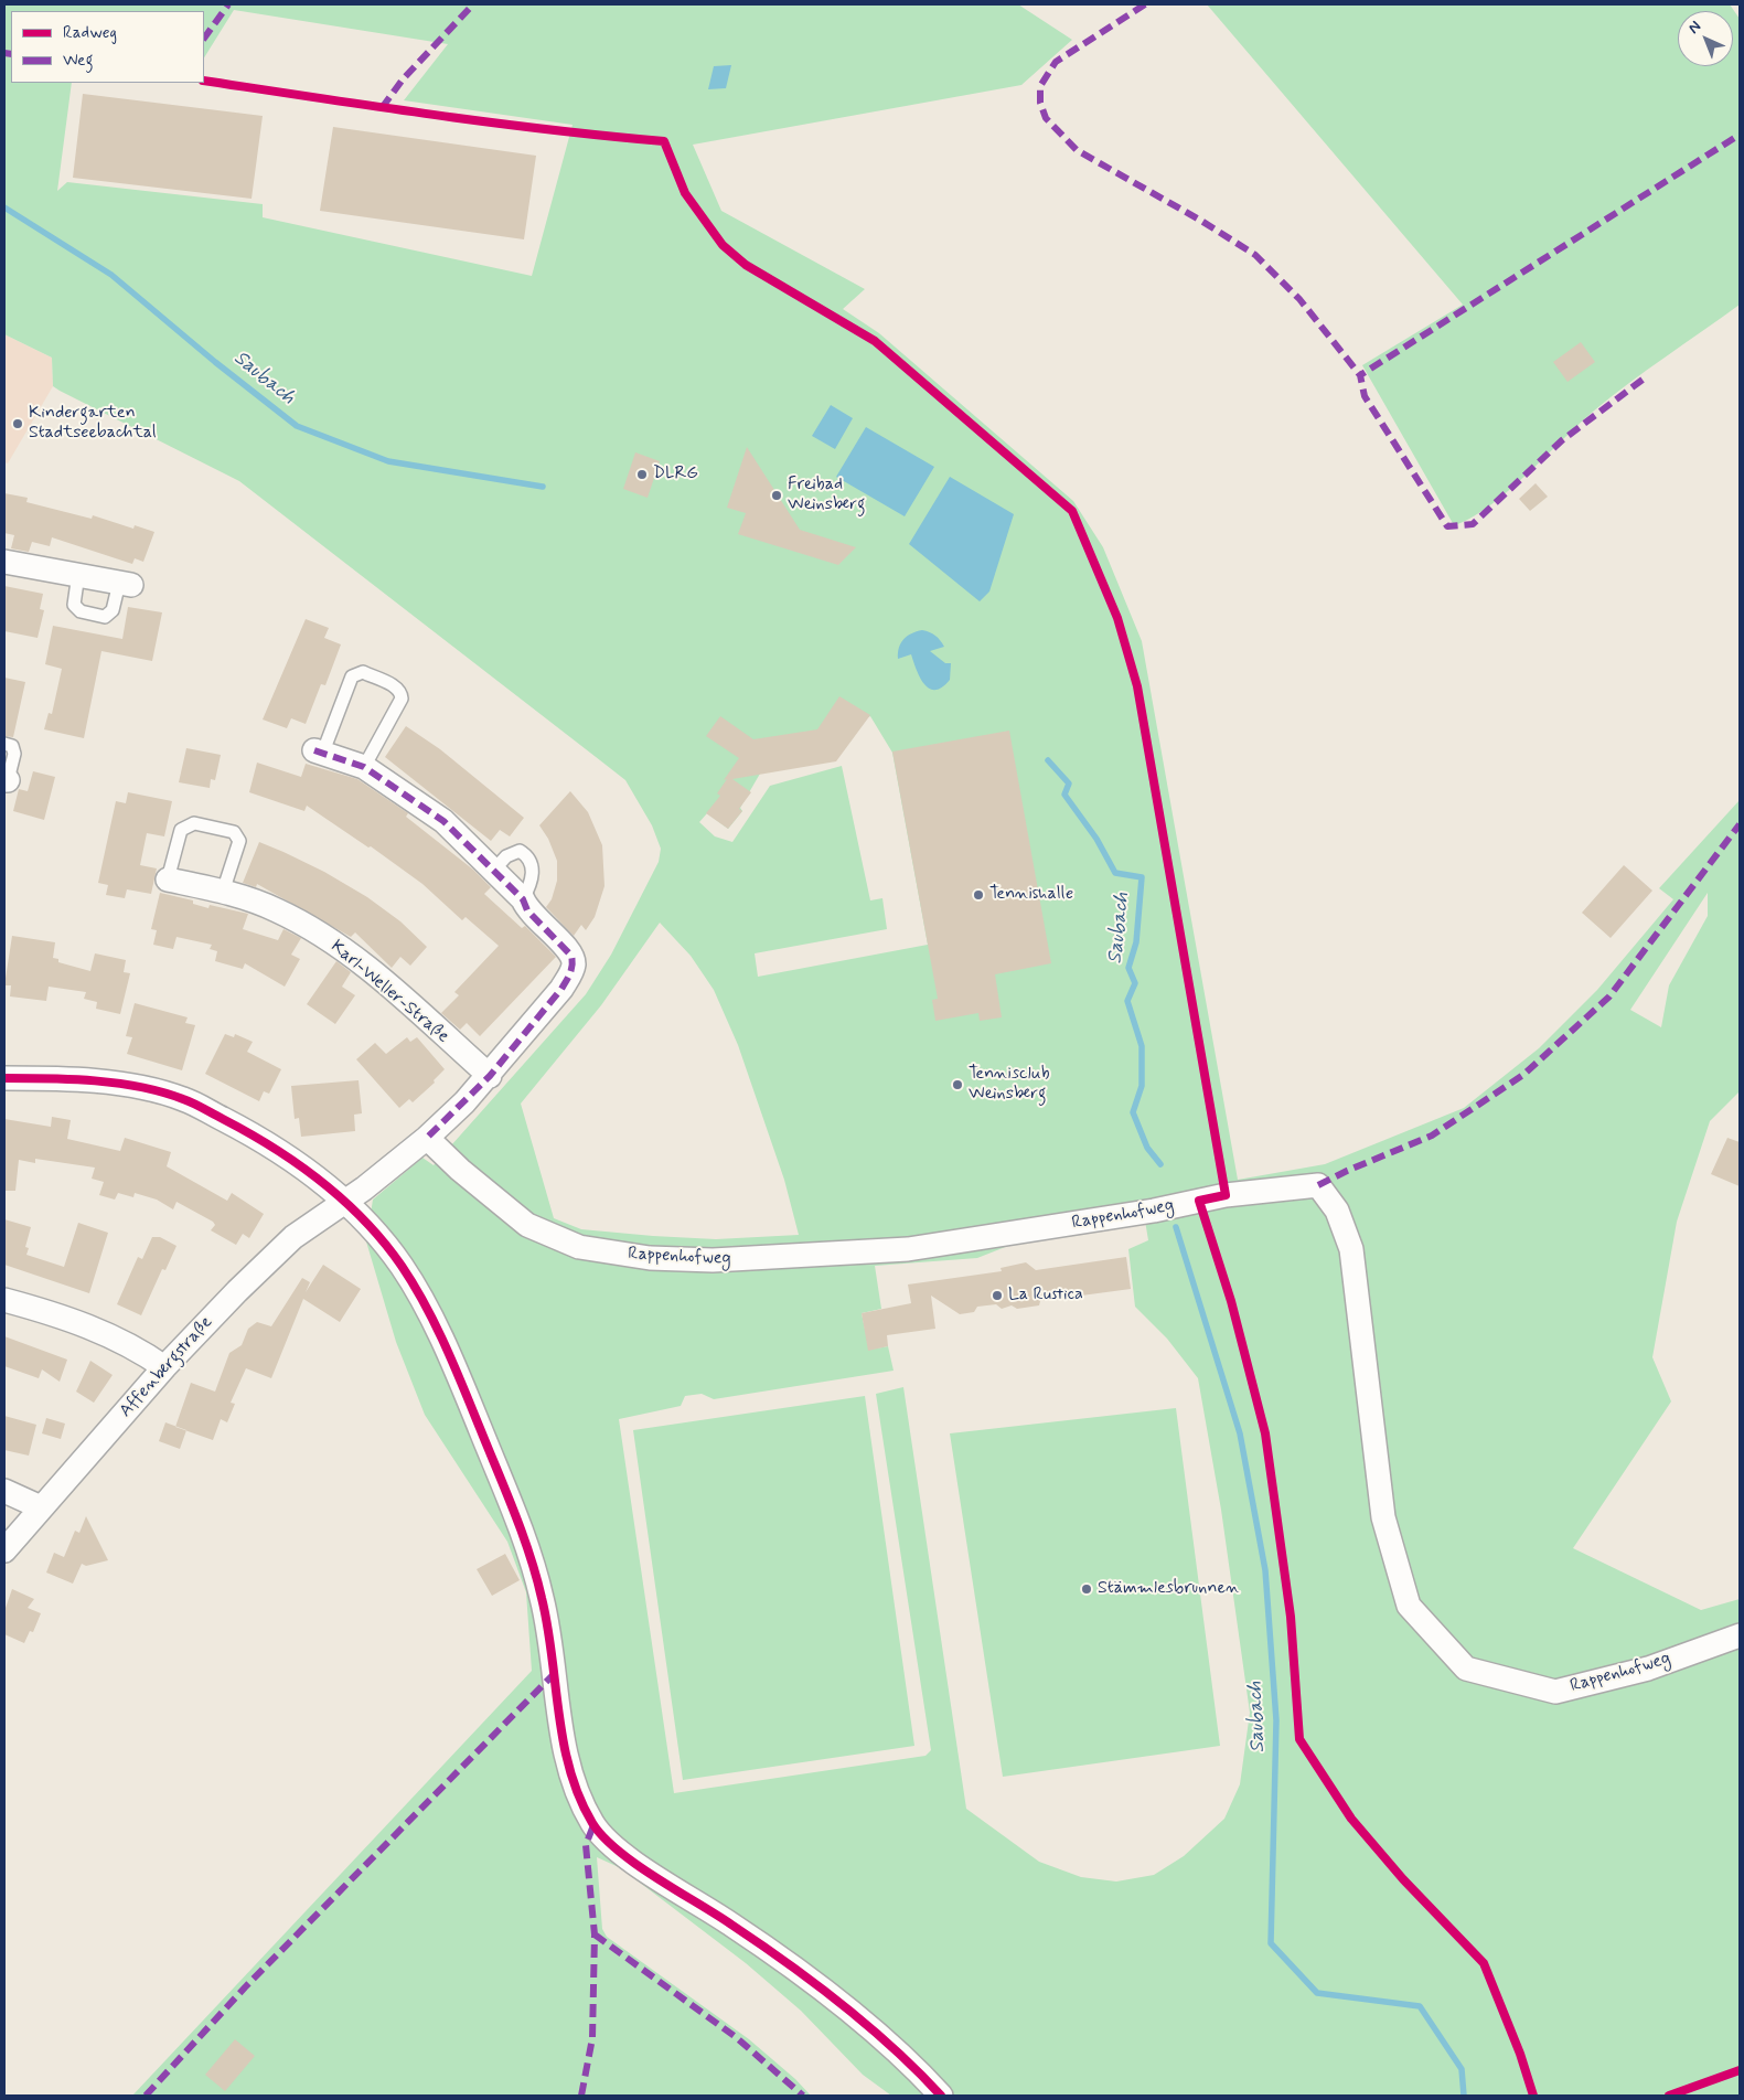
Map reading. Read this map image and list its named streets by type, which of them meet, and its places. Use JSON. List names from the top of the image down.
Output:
{
  "streets": {
    "street": ["Karl-Weller-Straße", "Rappenhofweg", "Affenbergstraße"]
  },
  "crossings": [
    ["Karl-Weller-Straße", "Affenbergstraße"],
    ["Rappenhofweg", "Affenbergstraße"]
  ],
  "water": ["Saubach"],
  "places": [
    "Kindergarten Stadtseebachtal",
    "DLRG",
    "Freibad Weinsberg",
    "Tennishalle",
    "Tennisclub Weinsberg",
    "La Rustica",
    "Stämmlesbrunnen"
  ],
  "legend": ["Radweg", "Weg"],
  "north": "top left"
}
